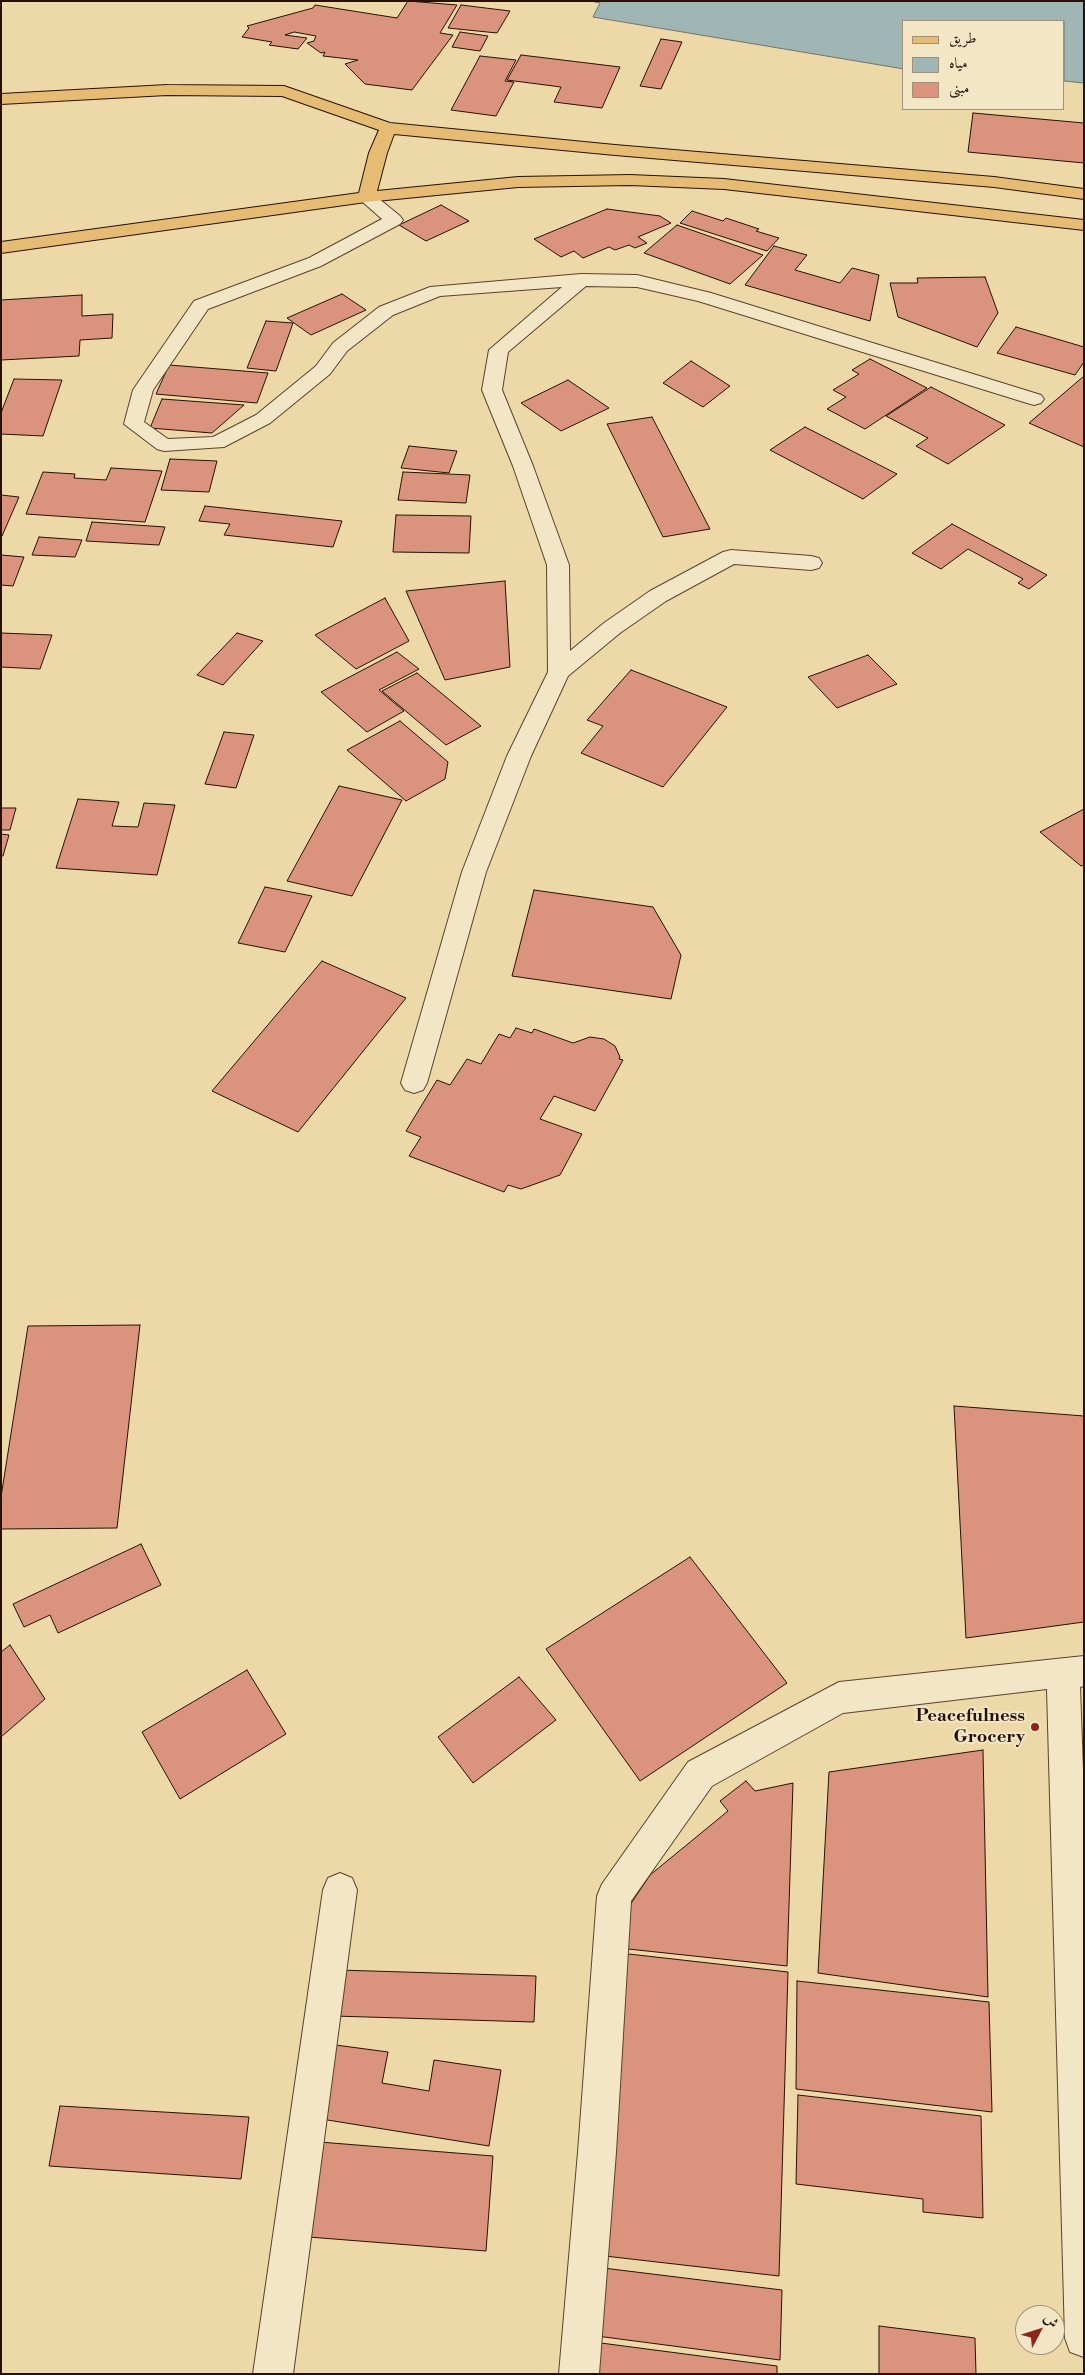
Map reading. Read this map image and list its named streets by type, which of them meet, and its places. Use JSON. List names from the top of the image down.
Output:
{
  "places": ["Peacefulness Grocery"],
  "legend": ["طريق", "مياه", "مبنى"],
  "north": "top right"
}
